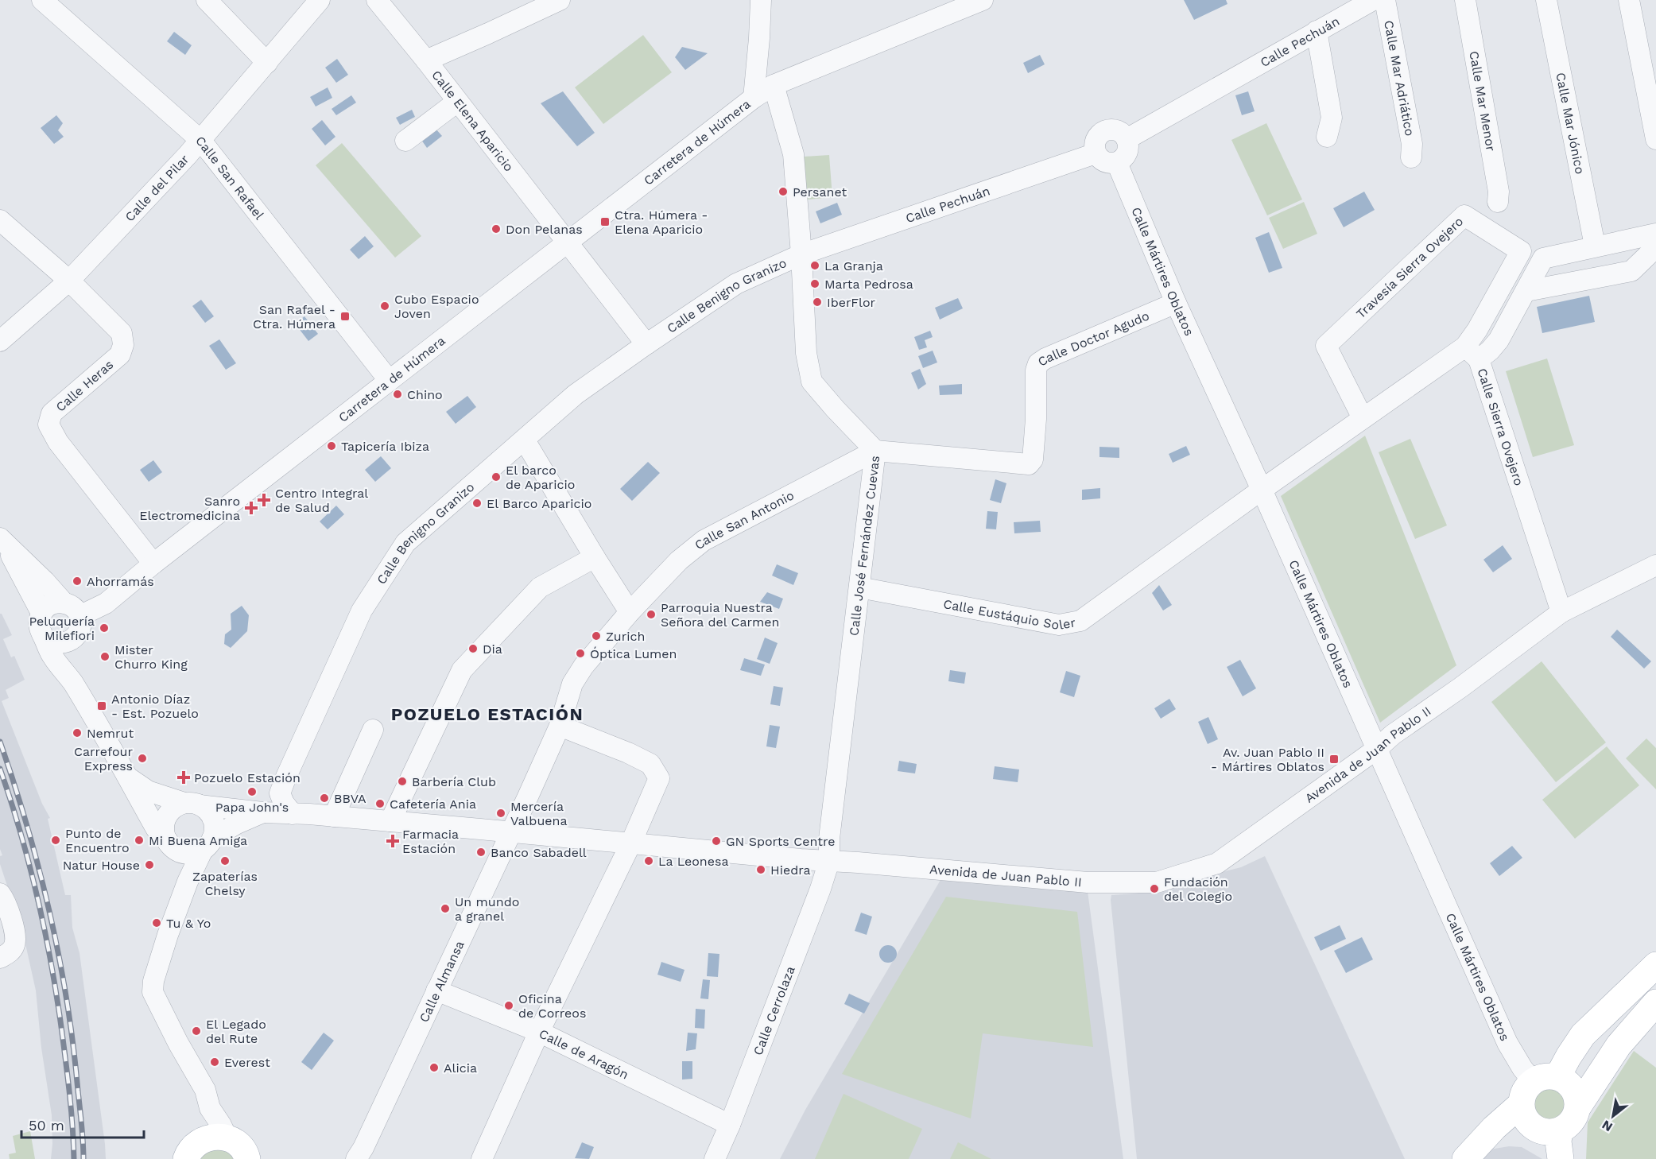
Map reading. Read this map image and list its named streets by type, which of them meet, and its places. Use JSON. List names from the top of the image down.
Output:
{
  "streets": {
    "street": [
      "Calle Pechuán",
      "Calle Mar Adriático",
      "Calle Mar Menor",
      "Calle Elena Aparicio",
      "Calle Mar Jónico",
      "Carretera de Húmera",
      "Calle San Rafael",
      "Calle del Pilar",
      "Travesía Sierra Ovejero",
      "Calle Mártires Oblatos",
      "Calle Benigno Granizo",
      "Calle Doctor Agudo",
      "Calle Heras",
      "Calle Sierra Ovejero",
      "Calle San Antonio",
      "Calle José Fernández Cuevas",
      "Calle Eustáquio Soler",
      "Avenida de Juan Pablo II",
      "Calle Almansa",
      "Calle Cerrolaza",
      "Calle de Aragón"
    ]
  },
  "crossings": [
    ["Calle Pechuán", "Calle Mártires Oblatos"],
    ["Calle Pechuán", "Calle Benigno Granizo"],
    ["Calle Pechuán", "Calle José Fernández Cuevas"],
    ["Calle Elena Aparicio", "Carretera de Húmera"],
    ["Calle Elena Aparicio", "Calle Benigno Granizo"],
    ["Carretera de Húmera", "Calle San Rafael"],
    ["Carretera de Húmera", "Calle Heras"],
    ["Carretera de Húmera", "Calle José Fernández Cuevas"],
    ["Calle San Rafael", "Calle del Pilar"],
    ["Calle del Pilar", "Calle Heras"],
    ["Travesía Sierra Ovejero", "Calle Sierra Ovejero"],
    ["Calle Mártires Oblatos", "Calle Doctor Agudo"],
    ["Calle Mártires Oblatos", "Calle Eustáquio Soler"],
    ["Calle Mártires Oblatos", "Avenida de Juan Pablo II"],
    ["Calle Benigno Granizo", "Calle José Fernández Cuevas"],
    ["Calle Benigno Granizo", "Avenida de Juan Pablo II"],
    ["Calle Doctor Agudo", "Calle San Antonio"],
    ["Calle Doctor Agudo", "Calle José Fernández Cuevas"],
    ["Calle Sierra Ovejero", "Avenida de Juan Pablo II"],
    ["Calle San Antonio", "Calle José Fernández Cuevas"],
    ["Calle San Antonio", "Calle Almansa"],
    ["Calle José Fernández Cuevas", "Calle Eustáquio Soler"],
    ["Calle José Fernández Cuevas", "Avenida de Juan Pablo II"],
    ["Calle José Fernández Cuevas", "Calle Cerrolaza"],
    ["Avenida de Juan Pablo II", "Calle Almansa"],
    ["Avenida de Juan Pablo II", "Calle Cerrolaza"],
    ["Calle Almansa", "Calle de Aragón"],
    ["Calle Cerrolaza", "Calle de Aragón"]
  ],
  "districts": ["POZUELO ESTACIÓN"],
  "places": {
    "other": [
      "Persanet",
      "Don Pelanas",
      "La Granja",
      "Marta Pedrosa",
      "IberFlor",
      "Cubo Espacio Joven",
      "Chino",
      "Tapicería Ibiza",
      "El barco de Aparicio",
      "El Barco Aparicio",
      "Ahorramás",
      "Parroquia Nuestra Señora del Carmen",
      "Peluquería Milefiori",
      "Zurich",
      "Dia",
      "Óptica Lumen",
      "Mister Churro King",
      "Nemrut",
      "Carrefour Express",
      "Barbería Club",
      "Papa John's",
      "BBVA",
      "Cafetería Ania",
      "Mercería Valbuena",
      "Punto de Encuentro",
      "Mi Buena Amiga",
      "GN Sports Centre",
      "Banco Sabadell",
      "Zapaterías Chelsy",
      "La Leonesa",
      "Natur House",
      "Hiedra",
      "Fundación del Colegio",
      "Un mundo a granel",
      "Tu & Yo",
      "Oficina de Correos",
      "El Legado del Rute",
      "Everest",
      "Alicia"
    ],
    "transit": [
      "Ctra. Húmera - Elena Aparicio",
      "San Rafael - Ctra. Húmera",
      "Antonio Díaz - Est. Pozuelo",
      "Av. Juan Pablo II - Mártires Oblatos"
    ],
    "health": [
      "Centro Integral de Salud",
      "Sanro Electromedicina",
      "Pozuelo Estación",
      "Farmacia Estación"
    ]
  },
  "scale_bar": "50 m",
  "north": "bottom left"
}
